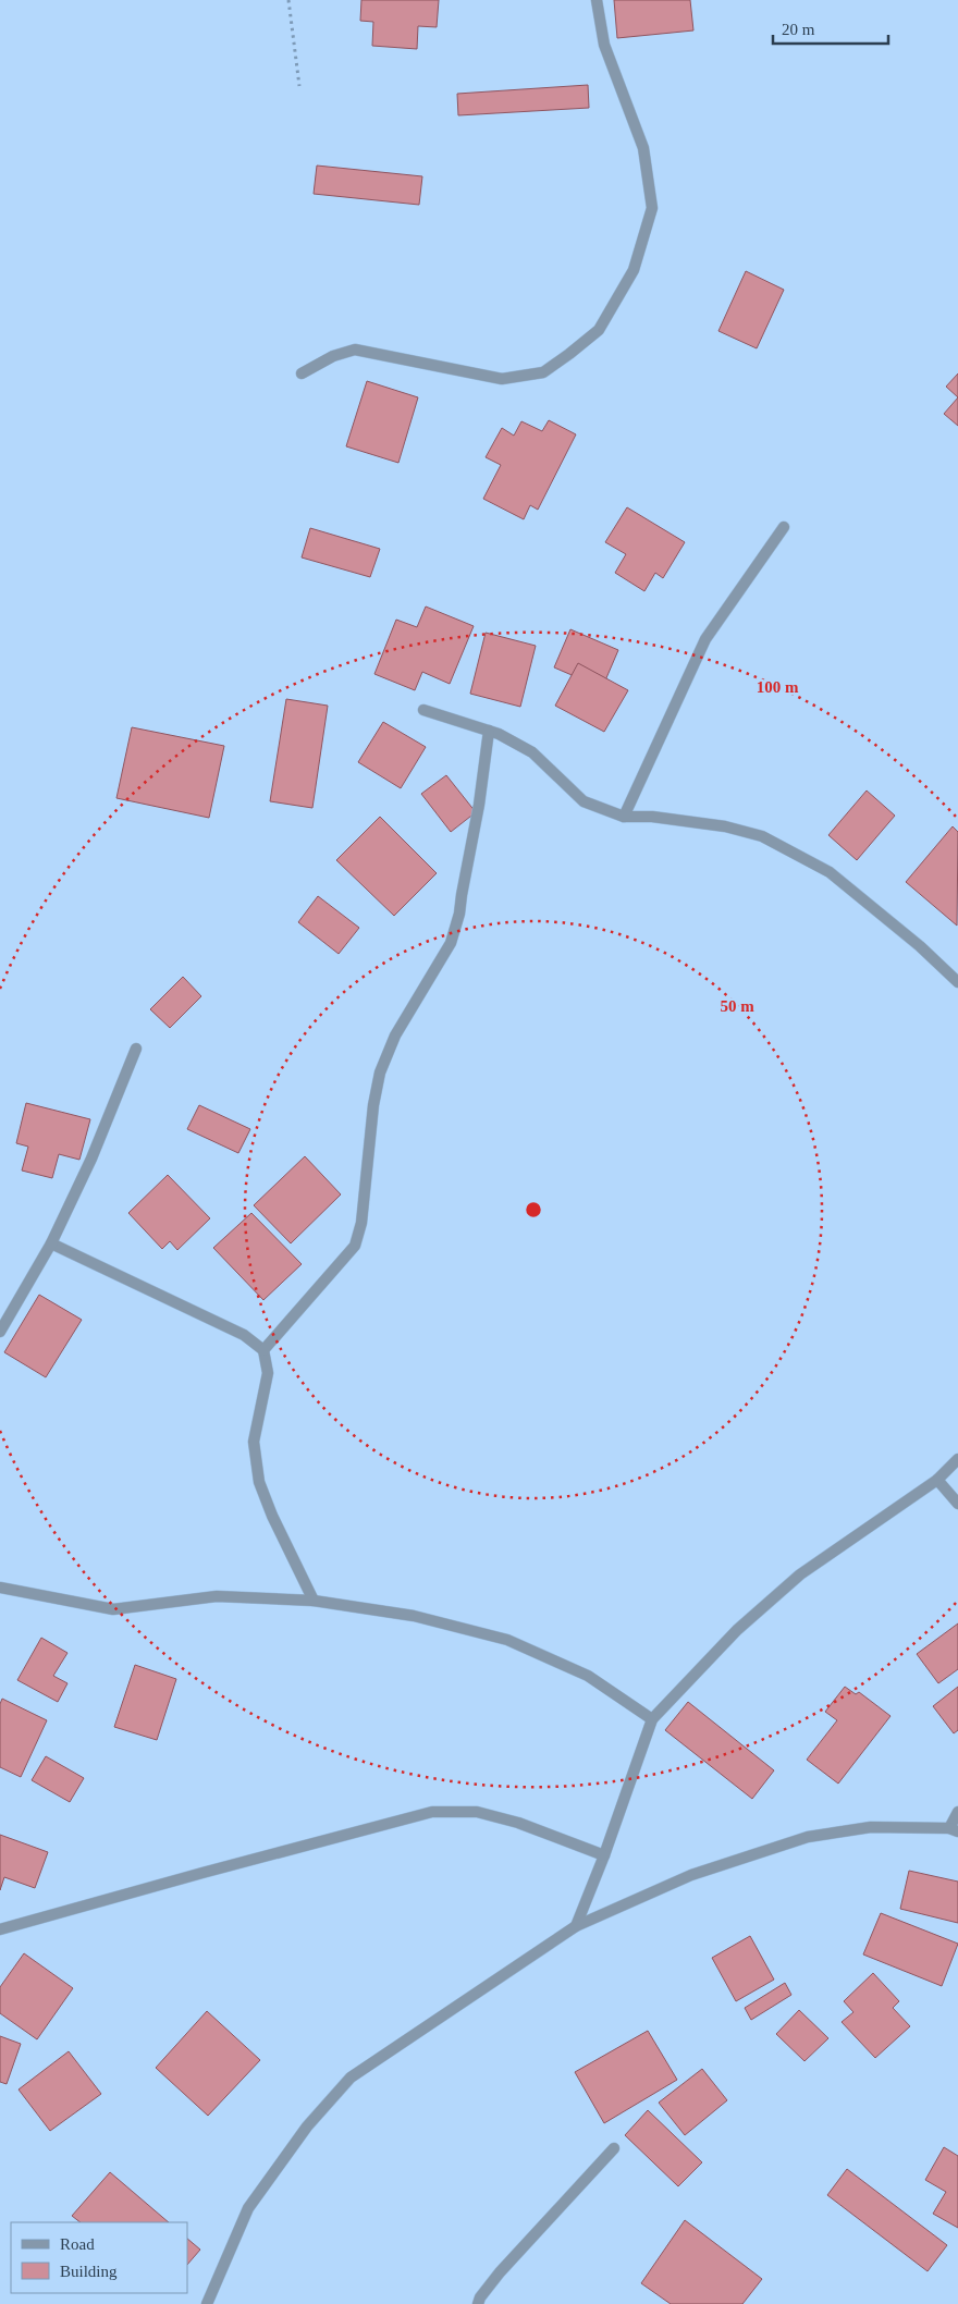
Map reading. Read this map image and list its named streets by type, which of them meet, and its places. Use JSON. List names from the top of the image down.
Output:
{
  "legend": ["Road", "Building"],
  "scale_bar": "20 m",
  "rings": ["100 m", "50 m"]
}
